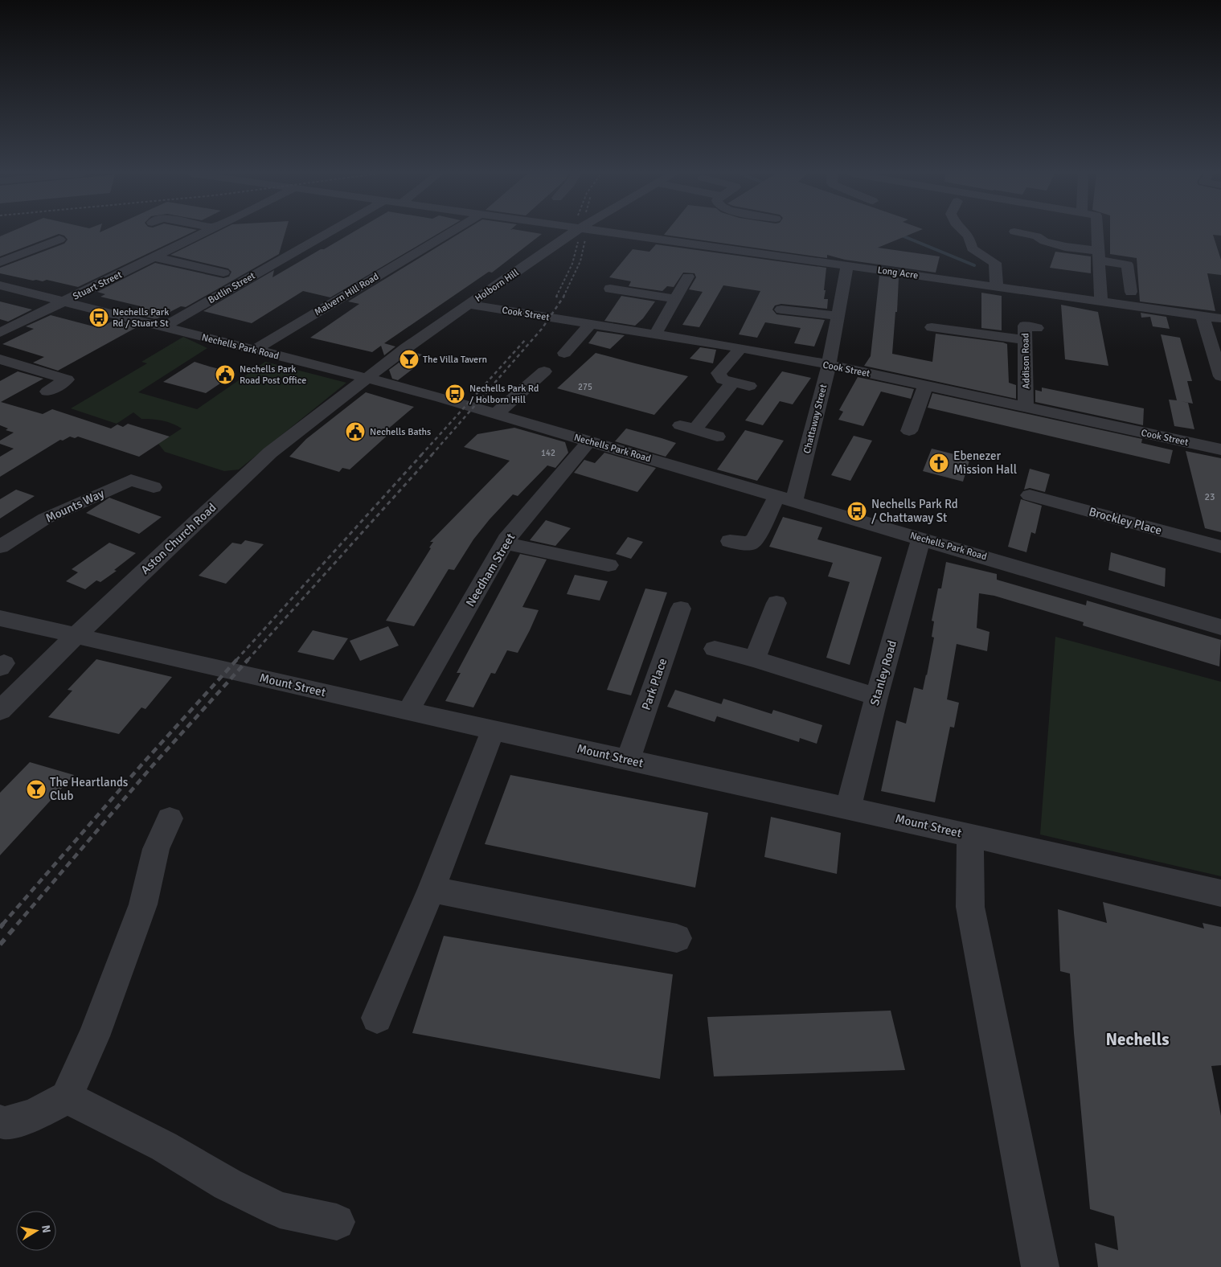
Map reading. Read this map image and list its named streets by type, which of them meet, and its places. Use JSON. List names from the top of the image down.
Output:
{
  "streets": {
    "street": [
      "Long Acre",
      "Stuart Street",
      "Holborn Hill",
      "Butlin Street",
      "Malvern Hill Road",
      "Cook Street",
      "Nechells Park Road",
      "Addison Road",
      "Chattaway Street",
      "Mounts Way",
      "Brockley Place",
      "Aston Church Road",
      "Needham Street",
      "Stanley Road",
      "Park Place",
      "Mount Street"
    ]
  },
  "crossings": [
    ["Long Acre", "Chattaway Street"],
    ["Stuart Street", "Nechells Park Road"],
    ["Holborn Hill", "Cook Street"],
    ["Holborn Hill", "Nechells Park Road"],
    ["Holborn Hill", "Aston Church Road"],
    ["Butlin Street", "Nechells Park Road"],
    ["Malvern Hill Road", "Nechells Park Road"],
    ["Cook Street", "Addison Road"],
    ["Cook Street", "Chattaway Street"],
    ["Nechells Park Road", "Chattaway Street"],
    ["Nechells Park Road", "Aston Church Road"],
    ["Nechells Park Road", "Needham Street"],
    ["Nechells Park Road", "Stanley Road"],
    ["Aston Church Road", "Mount Street"],
    ["Needham Street", "Mount Street"],
    ["Stanley Road", "Mount Street"],
    ["Park Place", "Mount Street"]
  ],
  "districts": ["Nechells"],
  "places": {
    "bus stop": ["Nechells Park Rd / Stuart St", "Nechells Park Rd / Holborn Hill", "Nechells Park Rd / Chattaway St"],
    "bar": ["The Villa Tavern", "The Heartlands Club"],
    "public building": ["Nechells Park Road Post Office", "Nechells Baths"],
    "church": ["Ebenezer Mission Hall"]
  },
  "house_numbers": ["275", "142", "23"],
  "north": "right"
}
